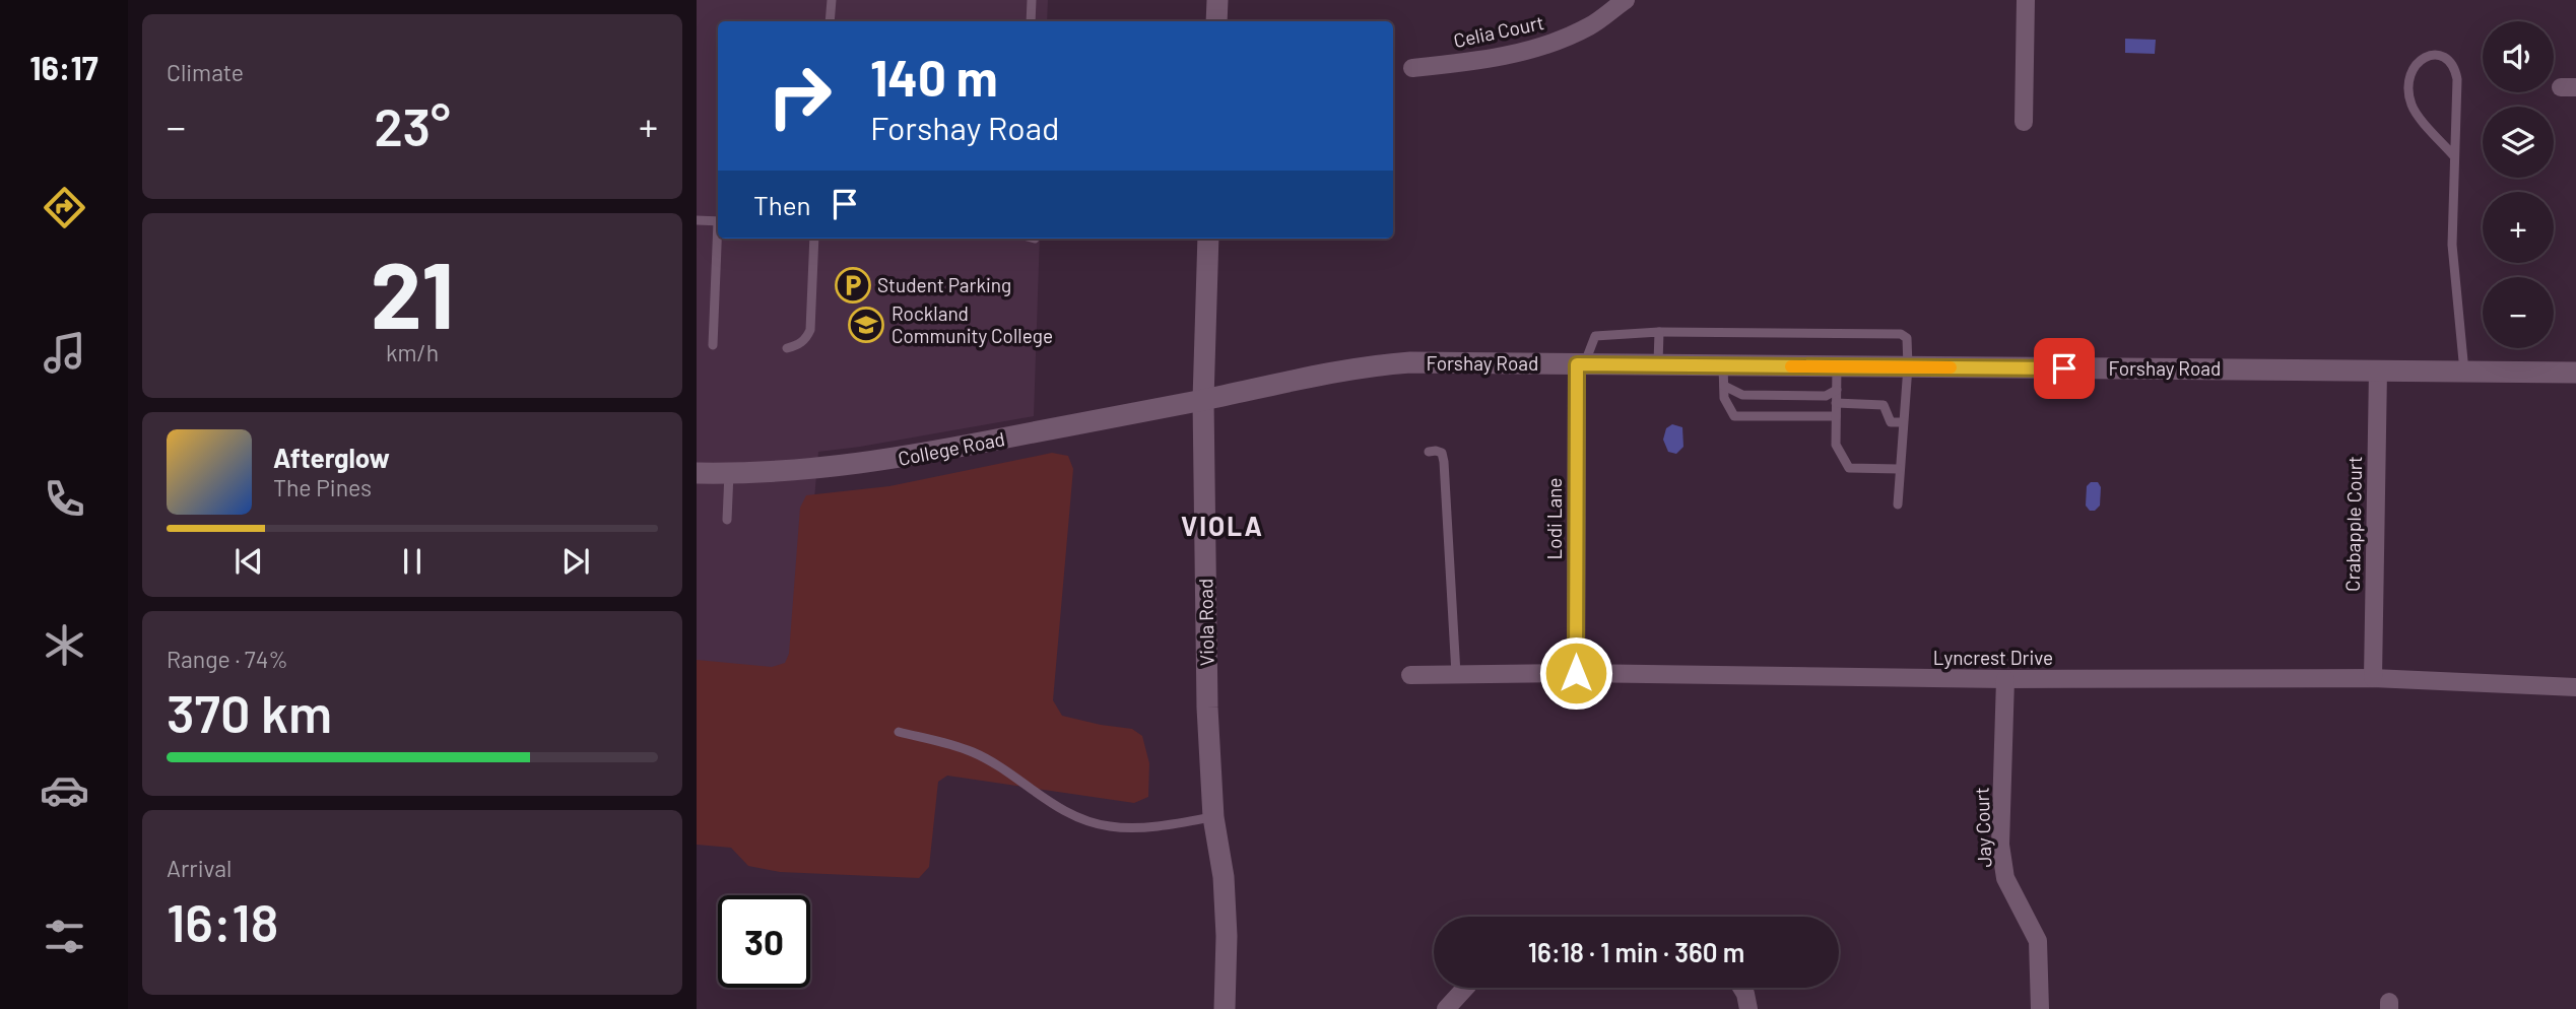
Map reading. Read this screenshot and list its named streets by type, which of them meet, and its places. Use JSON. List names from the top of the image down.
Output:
{
  "streets": {
    "street": [
      "Celia Court",
      "Forshay Road",
      "College Road",
      "Lodi Lane",
      "Crabapple Court",
      "Viola Road",
      "Lyncrest Drive",
      "Jay Court"
    ]
  },
  "crossings": [
    ["Forshay Road", "College Road"],
    ["Forshay Road", "Lodi Lane"],
    ["Forshay Road", "Crabapple Court"],
    ["Forshay Road", "Viola Road"],
    ["College Road", "Viola Road"],
    ["Lodi Lane", "Lyncrest Drive"],
    ["Crabapple Court", "Lyncrest Drive"],
    ["Lyncrest Drive", "Jay Court"]
  ],
  "districts": ["VIOLA"],
  "places": {
    "parking": ["Student Parking"],
    "school or university": ["Rockland Community College"]
  },
  "page": {
    "tabs": "16:17",
    "tile": [
      "Climate",
      ["21", "km/h"],
      ["Range · 74%", "370 km"],
      ["Arrival", "16:18"]
    ],
    "map_buttons": ["+", "−"],
    "turn": ["140 m", "Forshay Road"],
    "heat": ["−", "23°", "+"],
    "then": "Then",
    "song": ["Afterglow", "The Pines"],
    "limit": "30",
    "trip": "16:18 · 1 min · 360 m"
  }
}
